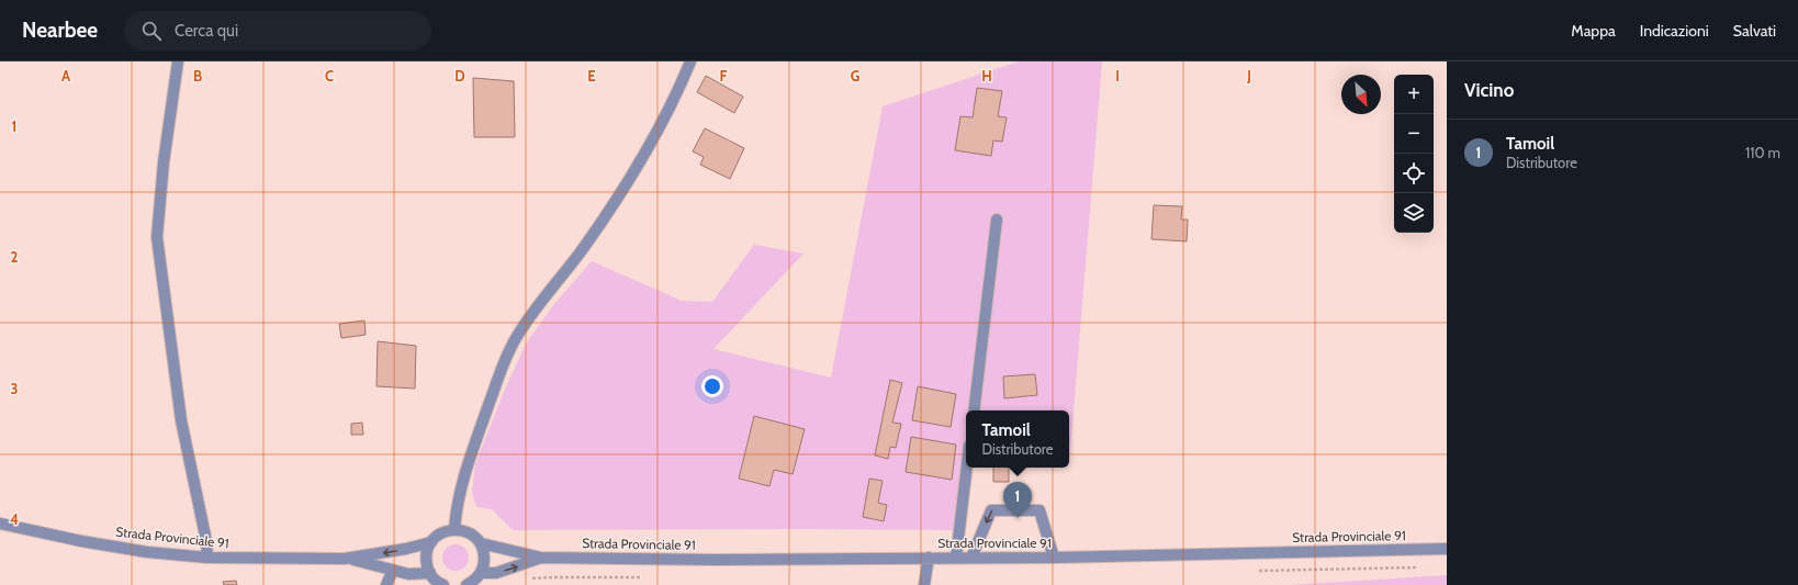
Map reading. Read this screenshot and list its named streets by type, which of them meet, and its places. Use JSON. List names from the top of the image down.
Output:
{
  "streets": {
    "street": ["Strada Provinciale 91"]
  },
  "north": "bottom right",
  "page": {
    "header": "Nearbee",
    "search": "Cerca qui",
    "nav": ["Mappa", "Indicazioni", "Salvati"],
    "heading": "Vicino",
    "map_buttons": ["+", "−"],
    "list": [
      {
        "mark": "1",
        "name": "Tamoil",
        "note": "Distributore",
        "value": "110 m"
      }
    ],
    "popup": ["Tamoil", "Distributore"],
    "pins": "1"
  },
  "grid": {
    "columns": [
      "A",
      "B",
      "C",
      "D",
      "E",
      "F",
      "G",
      "H",
      "I",
      "J"
    ],
    "rows": [
      "1",
      "2",
      "3",
      "4"
    ]
  }
}
